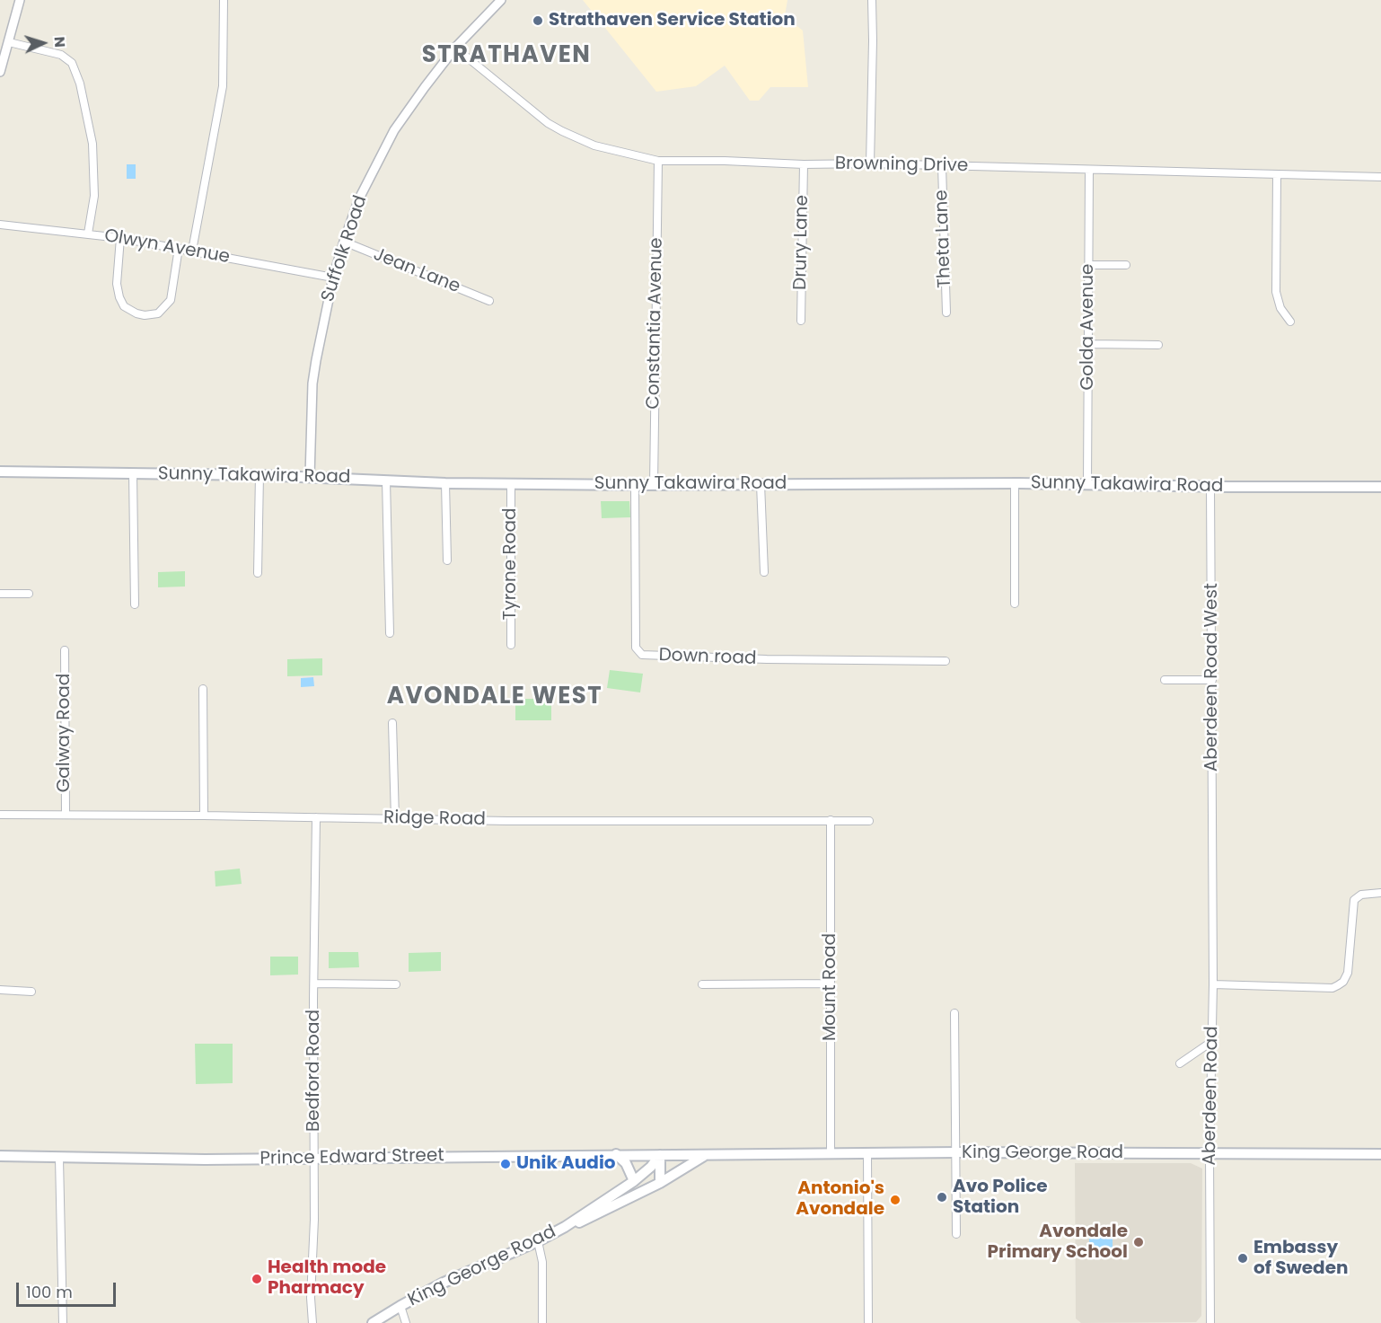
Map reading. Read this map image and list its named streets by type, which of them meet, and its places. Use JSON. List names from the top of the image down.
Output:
{
  "streets": {
    "main road": ["Sunny Takawira Road", "King George Road", "Prince Edward Street"],
    "street": [
      "Browning Drive",
      "Theta Lane",
      "Drury Lane",
      "Olwyn Avenue",
      "Suffolk Road",
      "Jean Lane",
      "Constantia Avenue",
      "Golda Avenue",
      "Tyrone Road",
      "Down road",
      "Aberdeen Road West",
      "Galway Road",
      "Ridge Road",
      "Mount Road",
      "Bedford Road",
      "Aberdeen Road"
    ]
  },
  "crossings": [
    ["Browning Drive", "Theta Lane"],
    ["Browning Drive", "Drury Lane"],
    ["Browning Drive", "Suffolk Road"],
    ["Browning Drive", "Constantia Avenue"],
    ["Browning Drive", "Golda Avenue"],
    ["Olwyn Avenue", "Suffolk Road"],
    ["Suffolk Road", "Jean Lane"],
    ["Suffolk Road", "Sunny Takawira Road"],
    ["Constantia Avenue", "Sunny Takawira Road"],
    ["Golda Avenue", "Sunny Takawira Road"],
    ["Sunny Takawira Road", "Tyrone Road"],
    ["Sunny Takawira Road", "Down road"],
    ["Sunny Takawira Road", "Aberdeen Road West"],
    ["Aberdeen Road West", "Aberdeen Road"],
    ["Galway Road", "Ridge Road"],
    ["Ridge Road", "Mount Road"],
    ["Ridge Road", "Bedford Road"],
    ["Mount Road", "King George Road"],
    ["Bedford Road", "Prince Edward Street"],
    ["Aberdeen Road", "King George Road"],
    ["King George Road", "Prince Edward Street"]
  ],
  "districts": ["STRATHAVEN", "AVONDALE WEST"],
  "places": [
    "Strathaven Service Station",
    "Unik Audio",
    "Avo Police Station",
    "Antonio's Avondale",
    "Avondale Primary School",
    "Embassy of Sweden",
    "Health mode Pharmacy"
  ],
  "scale_bar": "100 m",
  "north": "right"
}
